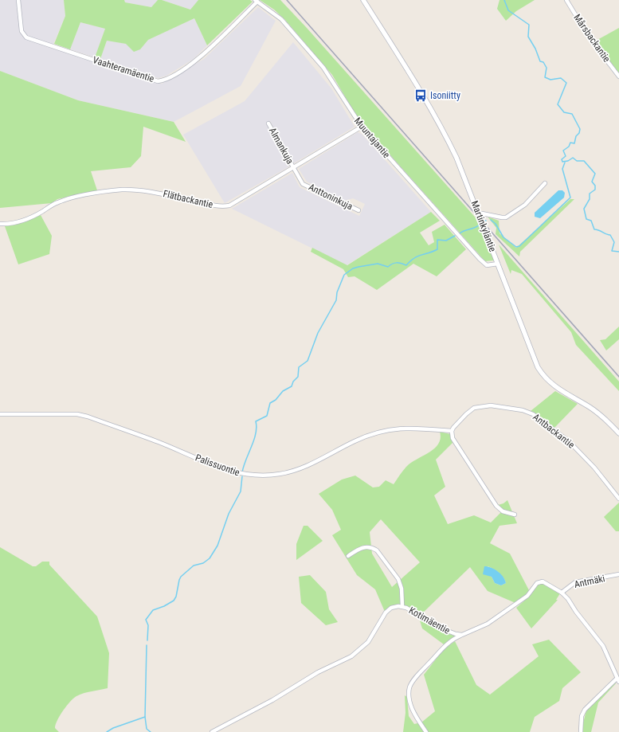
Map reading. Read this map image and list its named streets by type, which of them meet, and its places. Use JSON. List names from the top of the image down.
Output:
{
  "streets": {
    "street": [
      "Mårsbackantie",
      "Vaahteramäentie",
      "Muuntajantie",
      "Almankuja",
      "Anttoninkuja",
      "Flätbackantie",
      "Martinkyläntie",
      "Antbackantie",
      "Palissuontie",
      "Antmäki",
      "Kotimäentie"
    ]
  },
  "crossings": [
    ["Vaahteramäentie", "Muuntajantie"],
    ["Muuntajantie", "Flätbackantie"],
    ["Muuntajantie", "Martinkyläntie"],
    ["Almankuja", "Anttoninkuja"],
    ["Almankuja", "Flätbackantie"],
    ["Anttoninkuja", "Flätbackantie"],
    ["Antbackantie", "Palissuontie"],
    ["Antmäki", "Kotimäentie"]
  ],
  "places": {
    "bus stop": ["Isoniitty"]
  }
}
